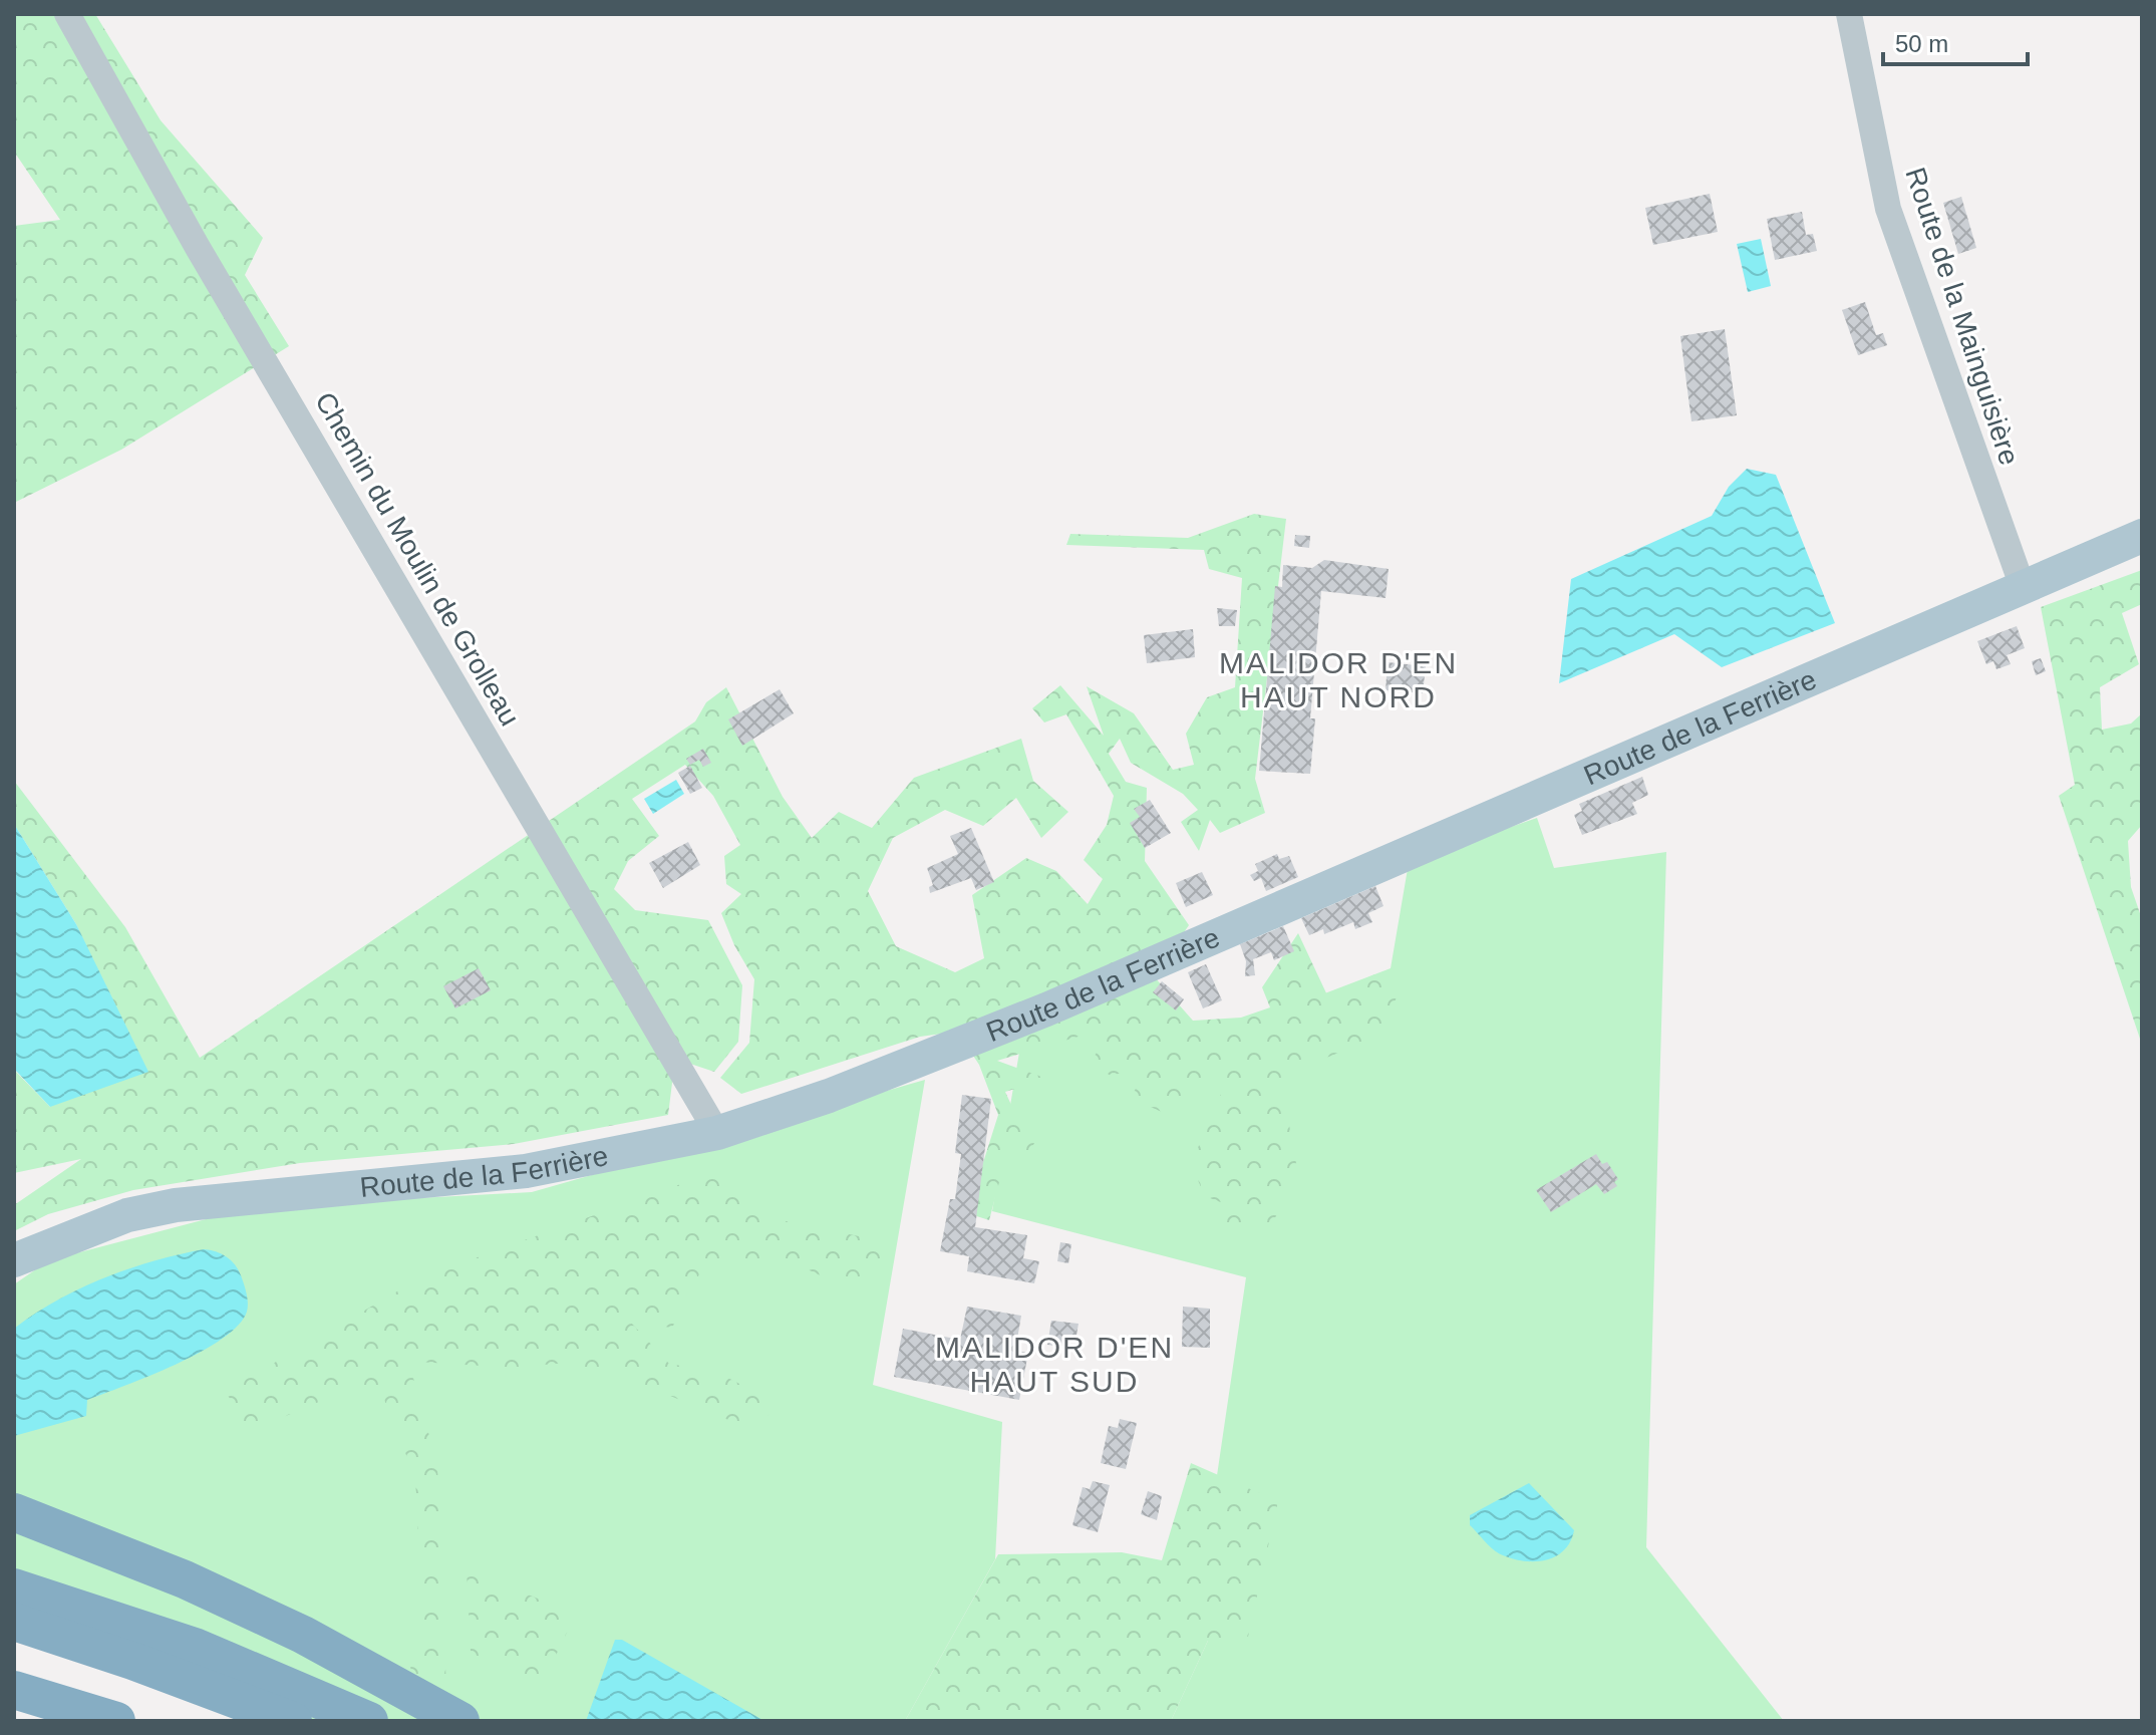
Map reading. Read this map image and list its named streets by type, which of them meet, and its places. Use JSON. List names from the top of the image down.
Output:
{
  "streets": {
    "main road": ["Route de la Ferrière"],
    "street": ["Route de la Mainguisière", "Chemin du Moulin de Grolleau"]
  },
  "crossings": [
    ["Route de la Mainguisière", "Route de la Ferrière"],
    ["Chemin du Moulin de Grolleau", "Route de la Ferrière"]
  ],
  "districts": ["MALIDOR D'EN HAUT NORD", "MALIDOR D'EN HAUT SUD"],
  "scale_bar": "50 m"
}
